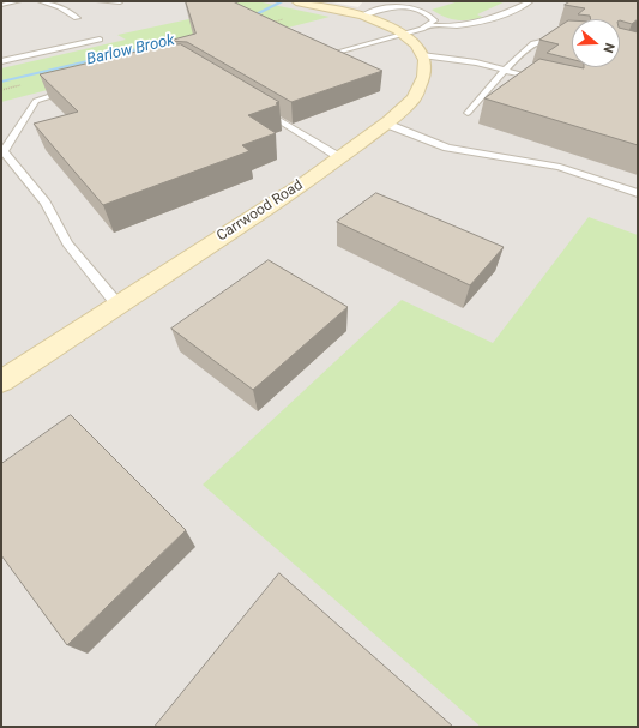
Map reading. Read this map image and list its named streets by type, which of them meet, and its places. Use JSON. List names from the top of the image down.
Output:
{
  "streets": {
    "street": ["Carrwood Road"]
  },
  "water": ["Barlow Brook"],
  "north": "right"
}
